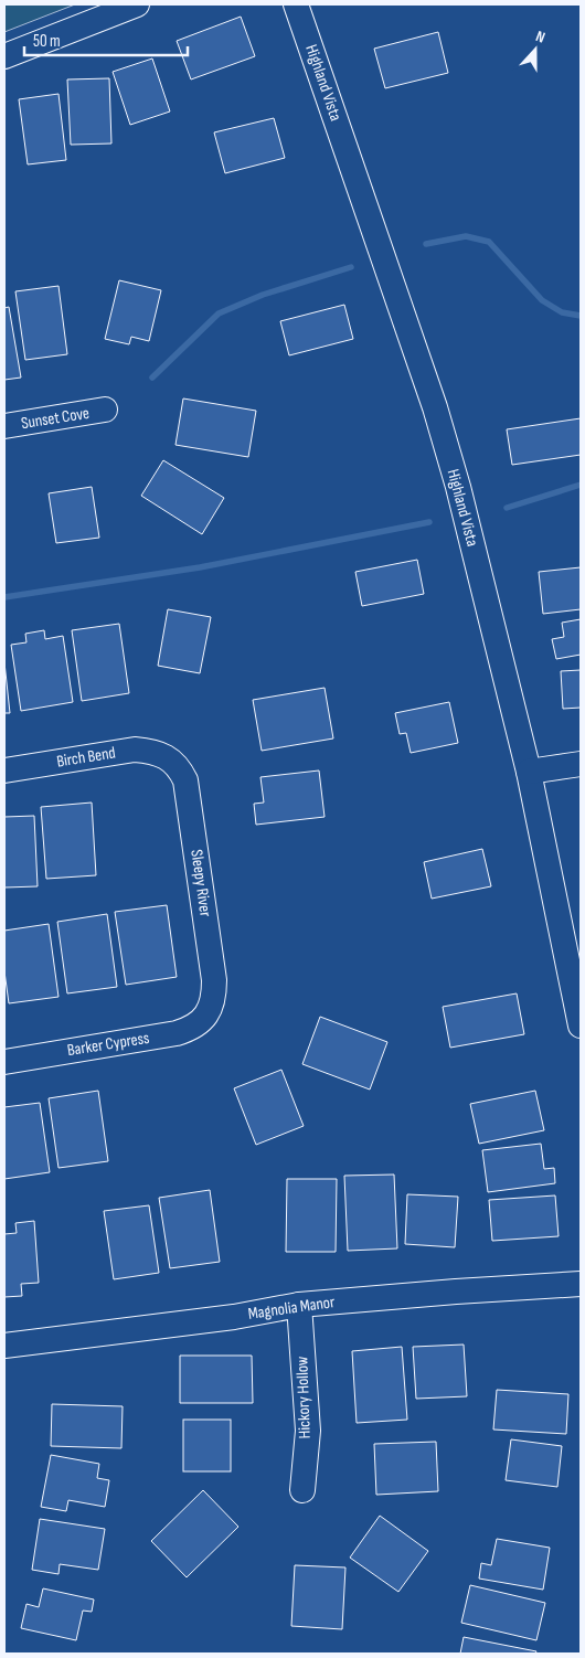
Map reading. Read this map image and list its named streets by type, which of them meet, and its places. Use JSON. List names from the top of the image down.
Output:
{
  "streets": {
    "street": [
      "Highland Vista",
      "Sunset Cove",
      "Birch Bend",
      "Sleepy River",
      "Barker Cypress",
      "Magnolia Manor",
      "Hickory Hollow"
    ]
  },
  "crossings": [
    ["Birch Bend", "Sleepy River"],
    ["Sleepy River", "Barker Cypress"],
    ["Magnolia Manor", "Hickory Hollow"]
  ],
  "scale_bar": "50 m",
  "north": "top"
}
